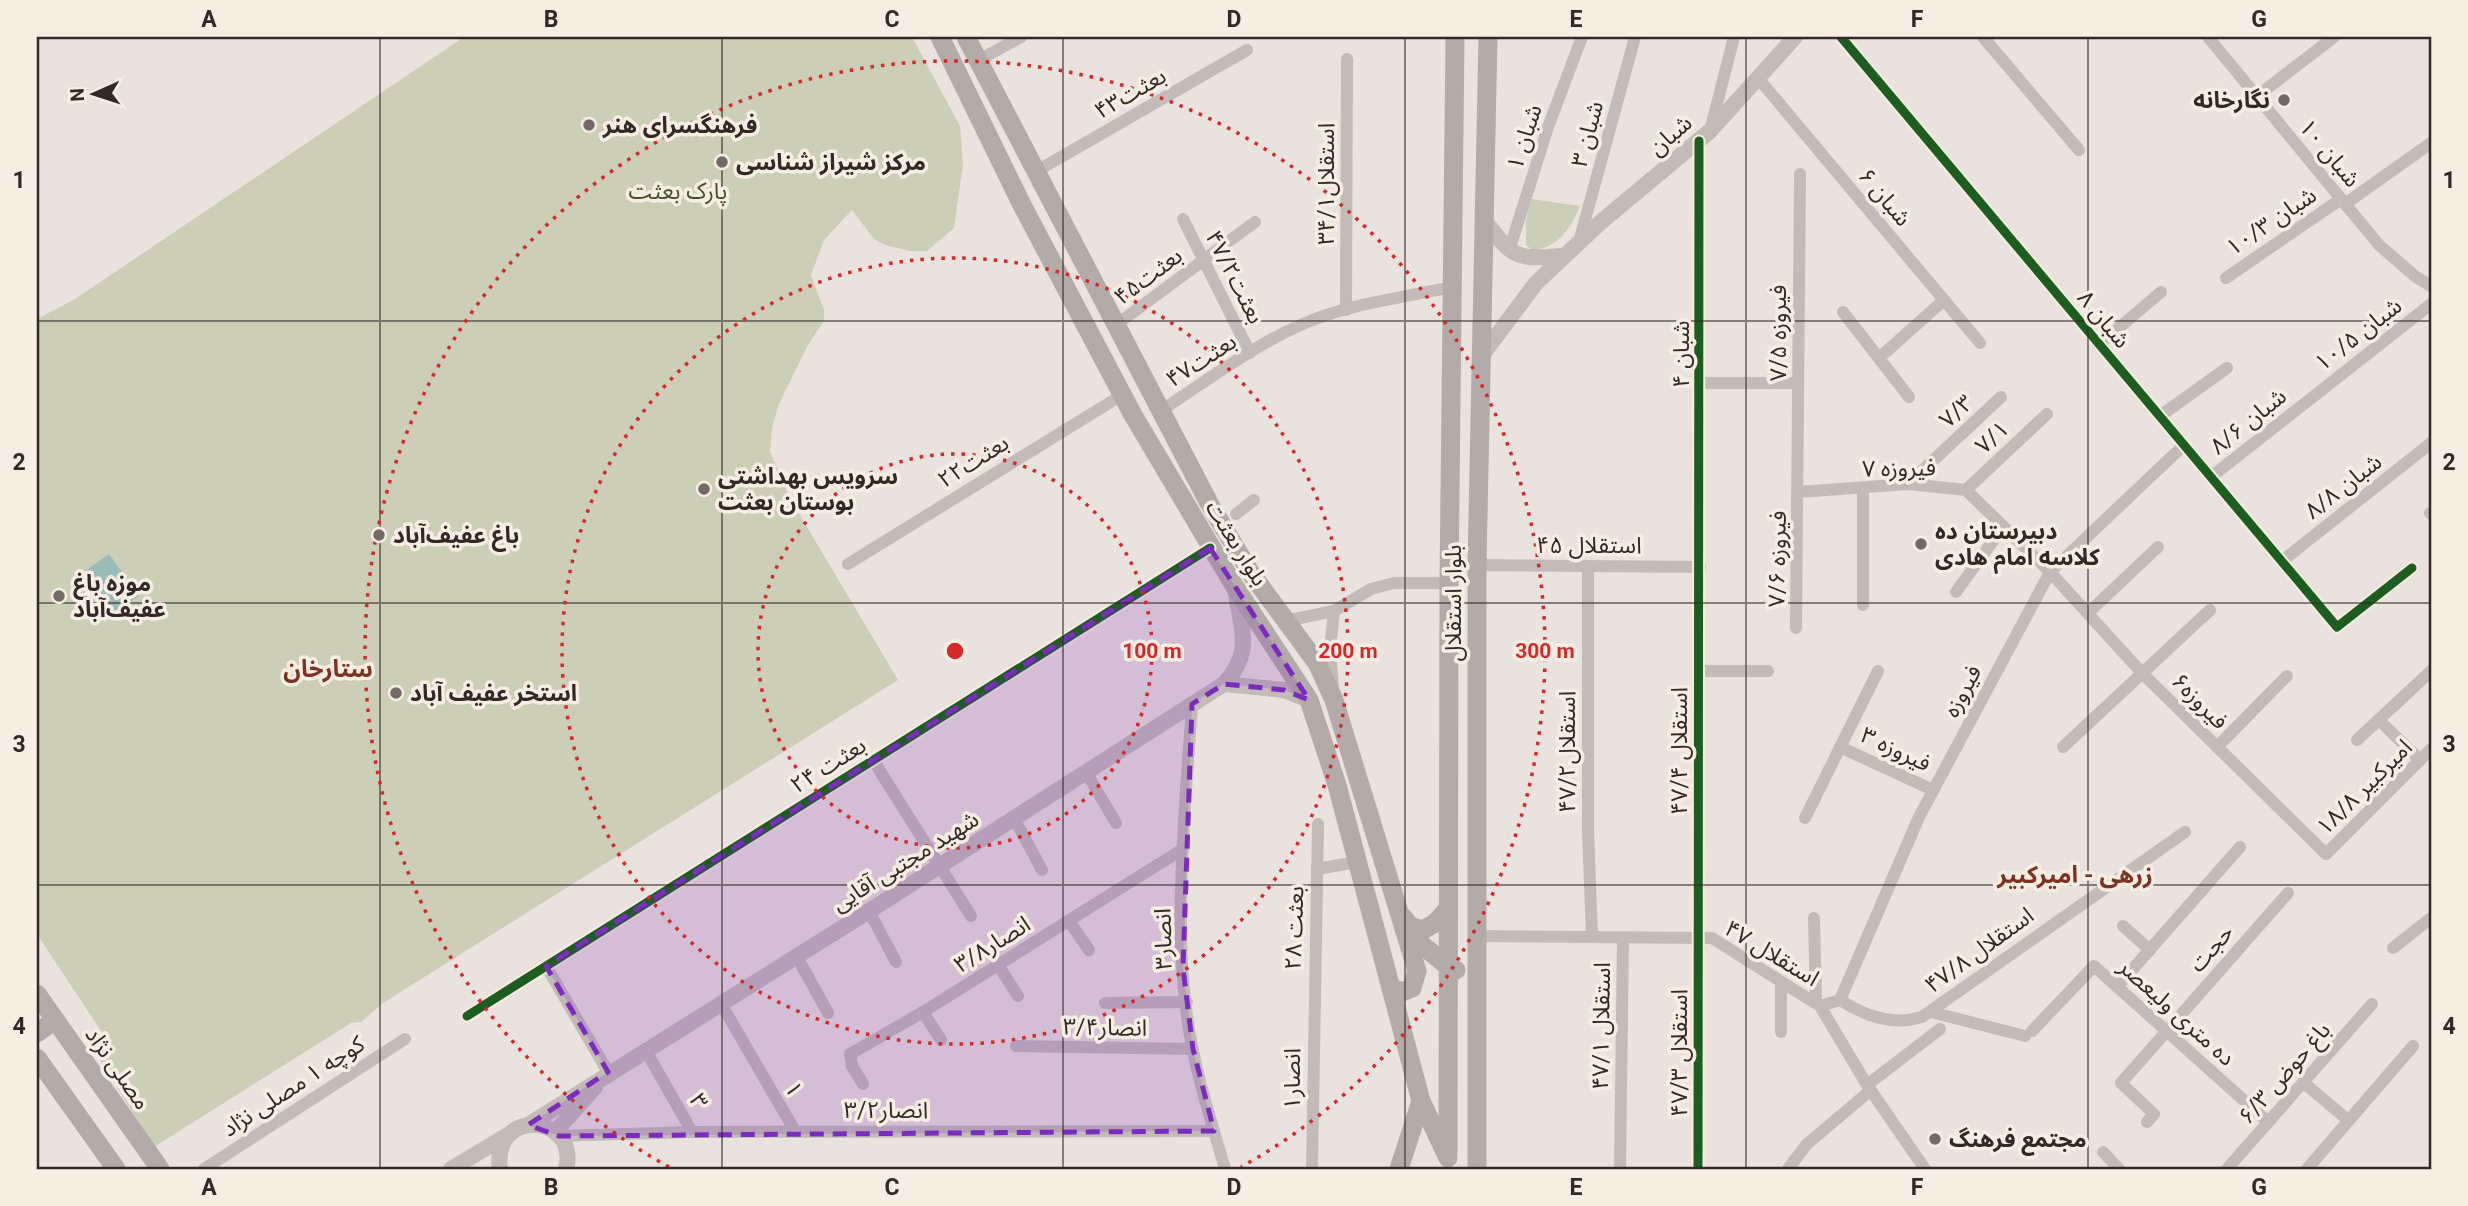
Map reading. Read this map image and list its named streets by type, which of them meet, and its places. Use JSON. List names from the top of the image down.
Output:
{
  "streets": {
    "main road": ["بلوار بعثت", "بلوار استقلال", "مصلی نژاد"],
    "street": [
      "بعثت۴۳",
      "۳ شبان",
      "شبان",
      "۱ شبان",
      "۱۰ شبان",
      "استقلال۳۴/۱",
      "۶ شبان",
      "۱۰/۳ شبان",
      "بعثت۴۵",
      "بعثت۴۷/۲",
      "۸ شبان",
      "۷/۵ فیروزه",
      "۱۰/۵ شبان",
      "۴ شبان",
      "بعثت۴۷",
      "۷/۳",
      "۸/۶ شبان",
      "۷/۱",
      "بعثت۲۲",
      "۷ فیروزه",
      "۸/۸ شبان",
      "۴۵ استقلال",
      "۷/۶ فیروزه",
      "فیروزه",
      "فیروزه۶",
      "۳ فیروزه",
      "۴۷/۴ استقلال",
      "استقلال۴۷/۲",
      "بعثت ۲۴",
      "۱۸/۸ امیرکبیر",
      "شهید مجتبی آقایی",
      "بعثت ۲۸",
      "انصار۳",
      "انصار۳/۸",
      "حجت",
      "۴۷/۸ استقلال",
      "۴۷ استقلال",
      "ده متری ولیعصر",
      "۴۷/۱ استقلال",
      "انصار۳/۴",
      "۴۷/۳ استقلال",
      "۶/۳ باغ حوض",
      "انصار۱",
      "کوچه ۱ مصلی نژاد",
      "۱",
      "۳",
      "انصار۳/۲"
    ]
  },
  "crossings": [
    ["بعثت۴۳", "بلوار بعثت"],
    ["۳ شبان", "شبان"],
    ["شبان", "۶ شبان"],
    ["شبان", "۴ شبان"],
    ["شبان", "بلوار استقلال"],
    ["۱۰ شبان", "۱۰/۳ شبان"],
    ["استقلال۳۴/۱", "بعثت۴۷"],
    ["بعثت۴۵", "بعثت۴۷/۲"],
    ["بعثت۴۵", "بلوار بعثت"],
    ["بعثت۴۷/۲", "بعثت۴۷"],
    ["۸ شبان", "۸/۶ شبان"],
    ["۸ شبان", "۸/۸ شبان"],
    ["۸ شبان", "فیروزه"],
    ["۷/۵ فیروزه", "۷ فیروزه"],
    ["۷/۵ فیروزه", "۷/۶ فیروزه"],
    ["۱۰/۵ شبان", "۸/۶ شبان"],
    ["۴ شبان", "۴۵ استقلال"],
    ["۴ شبان", "۴۷/۴ استقلال"],
    ["بعثت۴۷", "بلوار بعثت"],
    ["بعثت۴۷", "بلوار استقلال"],
    ["۷/۳", "۷ فیروزه"],
    ["۷/۱", "۷ فیروزه"],
    ["بعثت۲۲", "بلوار بعثت"],
    ["۷ فیروزه", "۷/۶ فیروزه"],
    ["۷ فیروزه", "فیروزه"],
    ["۷ فیروزه", "فیروزه۶"],
    ["بلوار بعثت", "بلوار استقلال"],
    ["بلوار بعثت", "بعثت ۲۴"],
    ["بلوار بعثت", "بعثت ۲۸"],
    ["۴۵ استقلال", "بلوار استقلال"],
    ["۴۵ استقلال", "۴۷/۴ استقلال"],
    ["۴۵ استقلال", "استقلال۴۷/۲"],
    ["بلوار استقلال", "۴۷ استقلال"],
    ["فیروزه", "فیروزه۶"],
    ["فیروزه", "۳ فیروزه"],
    ["فیروزه", "۴۷/۸ استقلال"],
    ["فیروزه۶", "۱۸/۸ امیرکبیر"],
    ["۴۷/۴ استقلال", "۴۷ استقلال"],
    ["۴۷/۴ استقلال", "۴۷/۳ استقلال"],
    ["استقلال۴۷/۲", "۴۷ استقلال"],
    ["شهید مجتبی آقایی", "انصار۳"],
    ["شهید مجتبی آقایی", "۱"],
    ["شهید مجتبی آقایی", "۳"],
    ["شهید مجتبی آقایی", "انصار۳/۲"],
    ["بعثت ۲۸", "انصار۱"],
    ["انصار۳", "انصار۳/۸"],
    ["انصار۳", "انصار۳/۴"],
    ["انصار۳", "انصار۳/۲"],
    ["حجت", "ده متری ولیعصر"],
    ["۴۷/۸ استقلال", "ده متری ولیعصر"],
    ["۴۷ استقلال", "۴۷/۱ استقلال"],
    ["۴۷ استقلال", "۴۷/۳ استقلال"],
    ["ده متری ولیعصر", "۶/۳ باغ حوض"],
    ["۱", "انصار۳/۲"],
    ["۳", "انصار۳/۲"]
  ],
  "districts": ["ستارخان", "زرهی - امیرکبیر"],
  "parks": ["پارک بعثت"],
  "places": [
    "نگارخانه",
    "فرهنگسرای هنر",
    "مرکز شیراز شناسی",
    "سرویس بهداشتی بوستان بعثت",
    "باغ عفیف‌آباد",
    "دبیرستان ده کلاسه امام هادی",
    "موزه باغ عفیف‌آباد",
    "استخر عفیف آباد",
    "مجتمع فرهنگ"
  ],
  "north": "left",
  "grid": {
    "columns": [
      "A",
      "B",
      "C",
      "D",
      "E",
      "F",
      "G"
    ],
    "rows": [
      "1",
      "2",
      "3",
      "4"
    ]
  },
  "rings": ["100 m", "200 m", "300 m"]
}
